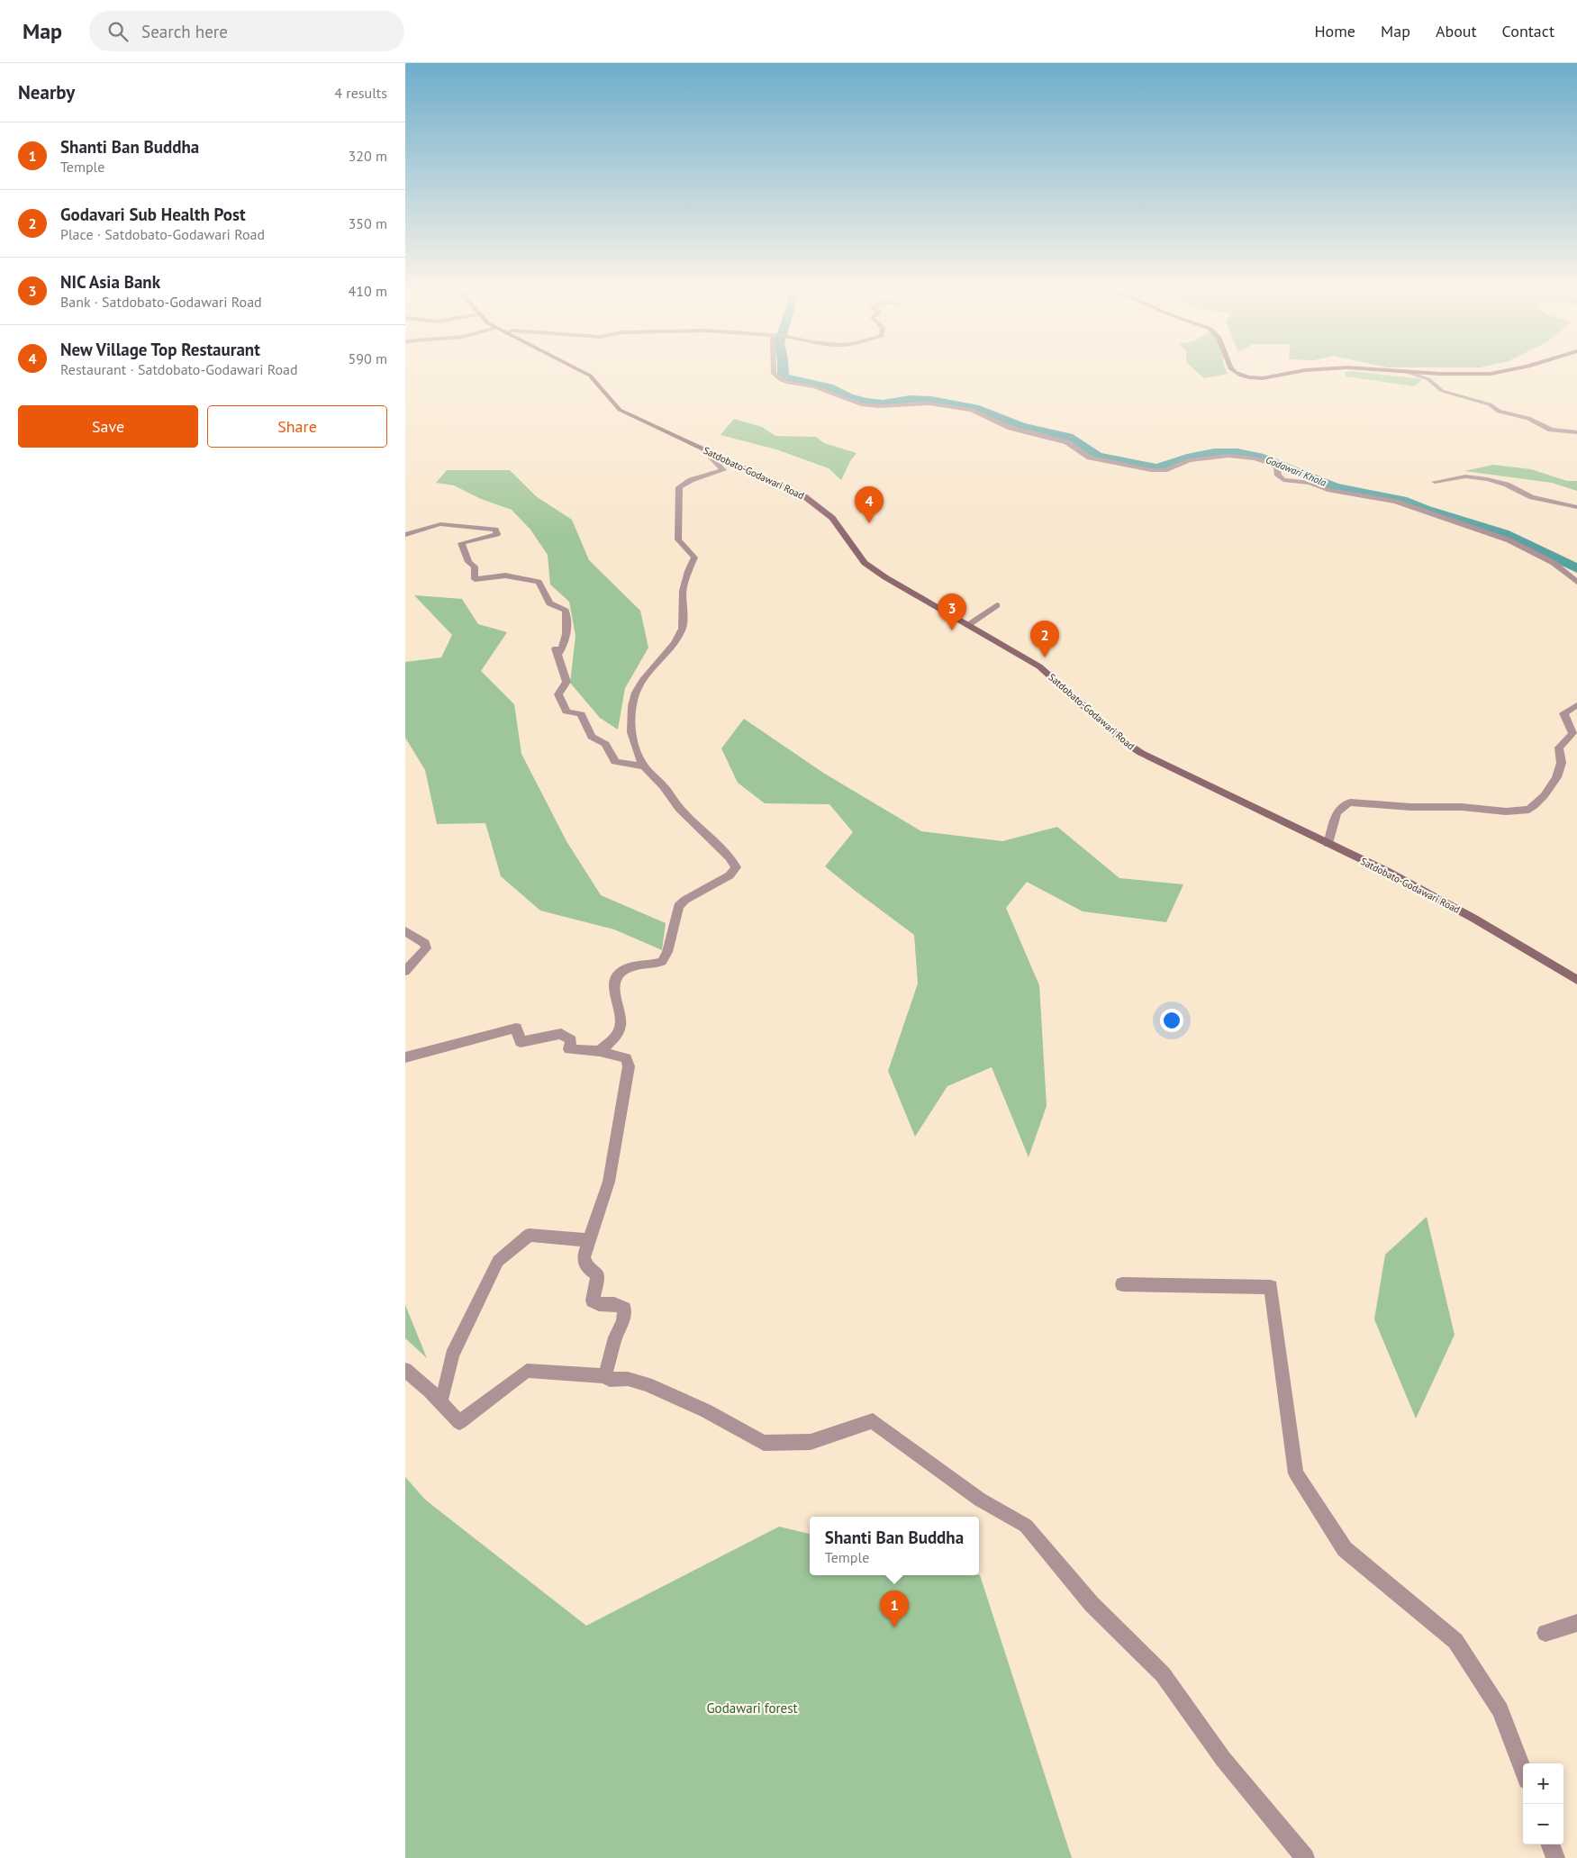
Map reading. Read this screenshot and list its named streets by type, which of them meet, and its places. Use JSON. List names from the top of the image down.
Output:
{
  "streets": {
    "street": ["Satdobato-Godawari Road"]
  },
  "water": ["Godawari Khola"],
  "parks": ["Godawari forest"],
  "page": {
    "header": "Map",
    "search": "Search here",
    "nav": [
      "Home",
      "Map",
      "About",
      "Contact"
    ],
    "heading": ["Nearby", "4 results"],
    "list": [
      {
        "mark": "1",
        "name": "Shanti Ban Buddha",
        "note": "Temple",
        "value": "320 m"
      },
      {
        "mark": "2",
        "name": "Godavari Sub Health Post",
        "note": "Place · Satdobato-Godawari Road",
        "value": "350 m"
      },
      {
        "mark": "3",
        "name": "NIC Asia Bank",
        "note": "Bank · Satdobato-Godawari Road",
        "value": "410 m"
      },
      {
        "mark": "4",
        "name": "New Village Top Restaurant",
        "note": "Restaurant · Satdobato-Godawari Road",
        "value": "590 m"
      }
    ],
    "buttons": ["Save", "Share"],
    "pins": [
      "4",
      "3",
      "2",
      "1"
    ],
    "popup": ["Shanti Ban Buddha", "Temple"],
    "map_buttons": ["+", "−"]
  }
}
